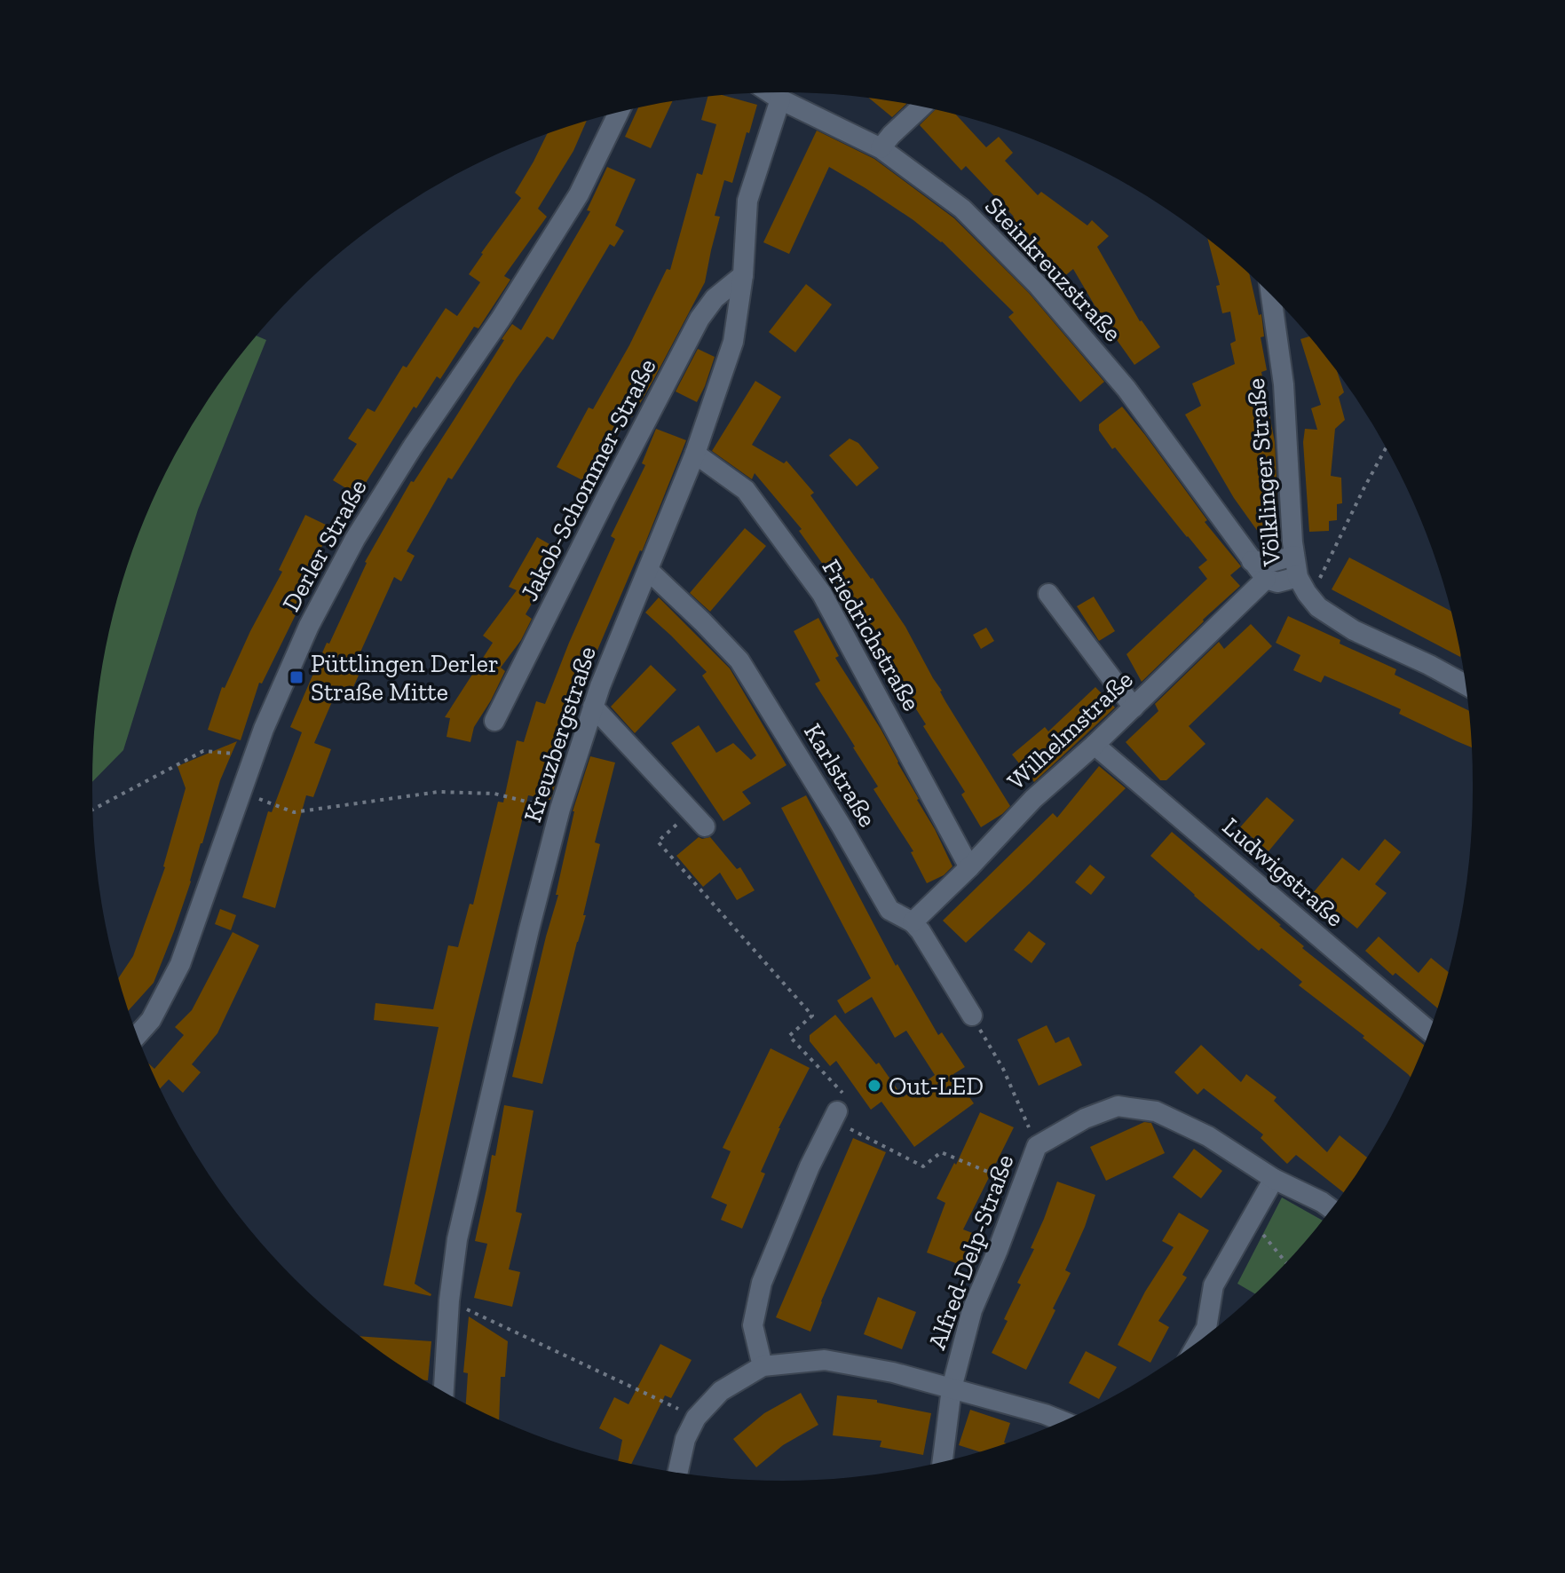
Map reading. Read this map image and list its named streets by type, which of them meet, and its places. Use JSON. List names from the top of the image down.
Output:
{
  "streets": {
    "street": [
      "Steinkreuzstraße",
      "Völklinger Straße",
      "Jakob-Schommer-Straße",
      "Derler Straße",
      "Friedrichstraße",
      "Wilhelmstraße",
      "Kreuzbergstraße",
      "Karlstraße",
      "Ludwigstraße",
      "Alfred-Delp-Straße"
    ]
  },
  "crossings": [
    ["Steinkreuzstraße", "Wilhelmstraße"],
    ["Steinkreuzstraße", "Kreuzbergstraße"],
    ["Jakob-Schommer-Straße", "Kreuzbergstraße"],
    ["Friedrichstraße", "Wilhelmstraße"],
    ["Friedrichstraße", "Kreuzbergstraße"],
    ["Wilhelmstraße", "Karlstraße"],
    ["Wilhelmstraße", "Ludwigstraße"],
    ["Kreuzbergstraße", "Karlstraße"]
  ],
  "places": {
    "transit": ["Püttlingen Derler Straße Mitte"],
    "other": ["Out-LED"]
  }
}
